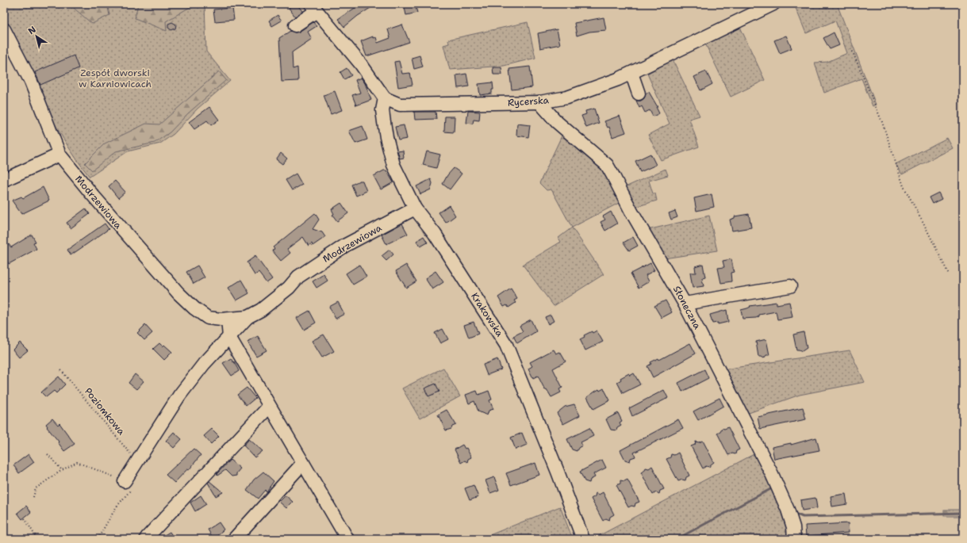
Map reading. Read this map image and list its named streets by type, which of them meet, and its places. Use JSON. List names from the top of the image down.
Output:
{
  "streets": {
    "street": [
      "Rycerska",
      "Modrzewiowa",
      "Słoneczna",
      "Krakowska"
    ],
    "path": ["Poziomkowa"]
  },
  "crossings": [
    ["Rycerska", "Słoneczna"],
    ["Rycerska", "Krakowska"],
    ["Modrzewiowa", "Krakowska"],
    ["Modrzewiowa", "Poziomkowa"]
  ],
  "parks": ["Zespół dworski w Karniowicach"],
  "north": "top left"
}
